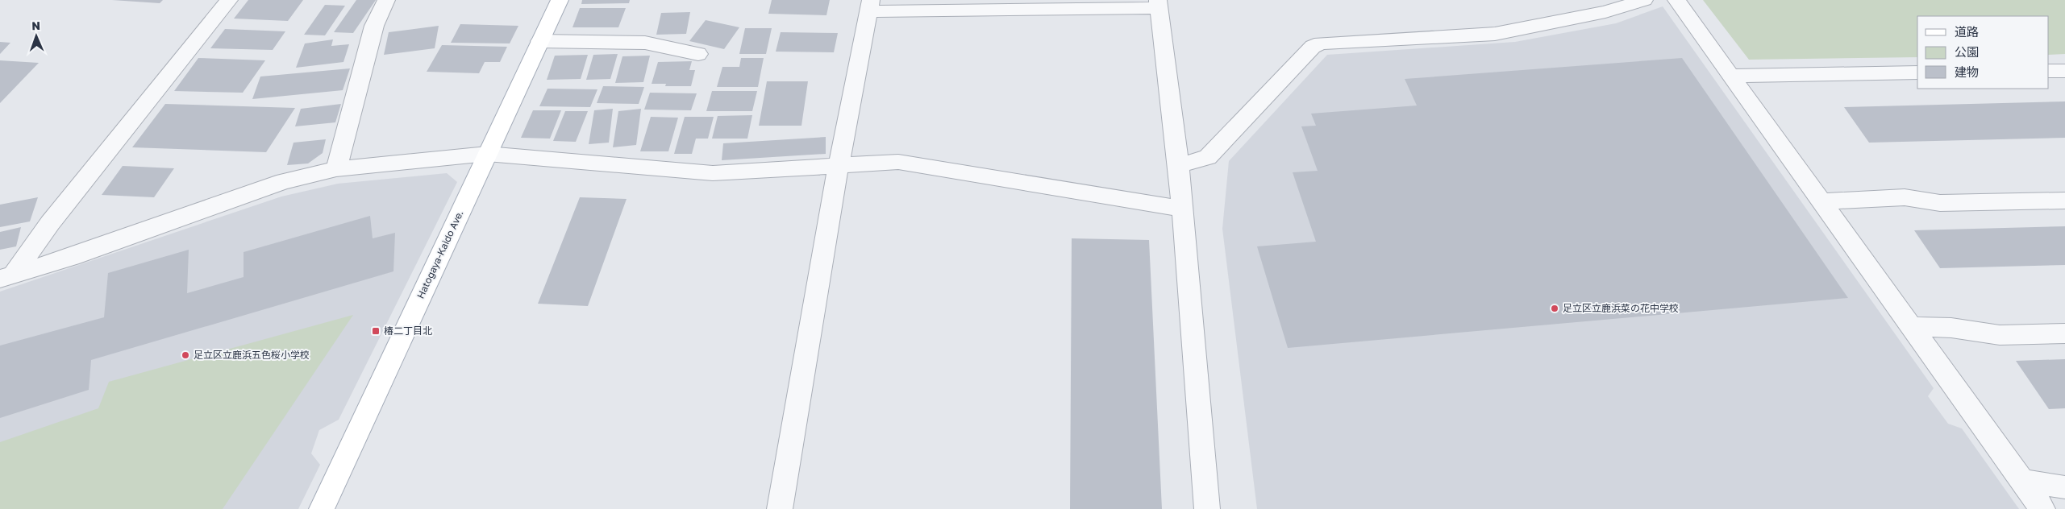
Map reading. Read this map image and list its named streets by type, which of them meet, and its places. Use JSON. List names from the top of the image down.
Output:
{
  "streets": {
    "main road": ["Hatogaya-Kaido Ave."]
  },
  "places": {
    "other": ["足立区立鹿浜菜の花中学校", "足立区立鹿浜五色桜小学校"],
    "transit": ["椿二丁目北"]
  },
  "legend": ["道路", "公園", "建物"],
  "north": "top"
}
